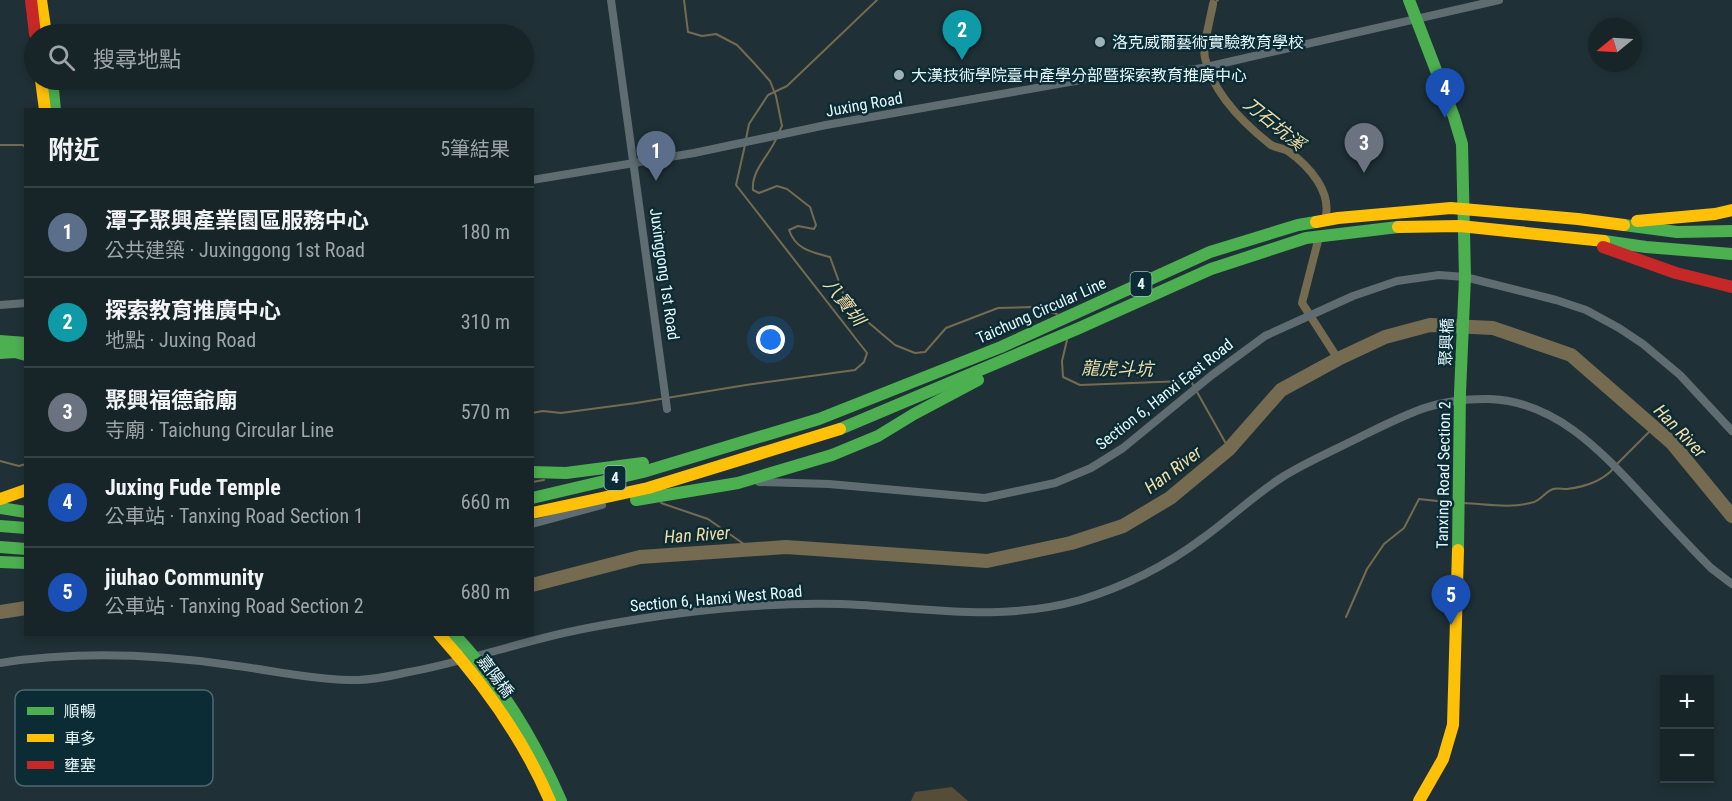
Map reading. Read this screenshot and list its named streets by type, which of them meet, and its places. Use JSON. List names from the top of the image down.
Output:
{
  "streets": {
    "main road": [
      "4",
      "Taichung Circular Line",
      "聚興橋",
      "Tanxing Road Section 2",
      "嘉陽橋"
    ],
    "street": [
      "Juxing Road",
      "Juxinggong 1st Road",
      "Section 6, Hanxi East Road",
      "Section 6, Hanxi West Road"
    ]
  },
  "crossings": [
    ["Juxing Road", "Juxinggong 1st Road"],
    ["Juxing Road", "聚興橋"],
    ["聚興橋", "Section 6, Hanxi East Road"],
    ["聚興橋", "Tanxing Road Section 2"],
    ["聚興橋", "Section 6, Hanxi West Road"],
    ["Tanxing Road Section 2", "Section 6, Hanxi West Road"]
  ],
  "water": [
    "刀石坑溪",
    "八寶圳",
    "龍虎斗坑",
    "Han River"
  ],
  "places": ["洛克威爾藝術實驗教育學校", "大漢技術學院臺中產學分部暨探索教育推廣中心"],
  "legend": ["順暢", "車多", "壅塞"],
  "north": "left",
  "page": {
    "pins": [
      "2",
      "4",
      "3",
      "1",
      "5"
    ],
    "search": "搜尋地點",
    "heading": ["附近", "5筆結果"],
    "list": [
      {
        "mark": "1",
        "name": "潭子聚興產業園區服務中心",
        "note": "公共建築 · Juxinggong 1st Road",
        "value": "180 m"
      },
      {
        "mark": "2",
        "name": "探索教育推廣中心",
        "note": "地點 · Juxing Road",
        "value": "310 m"
      },
      {
        "mark": "3",
        "name": "聚興福德爺廟",
        "note": "寺廟 · Taichung Circular Line",
        "value": "570 m"
      },
      {
        "mark": "4",
        "name": "Juxing Fude Temple",
        "note": "公車站 · Tanxing Road Section 1",
        "value": "660 m"
      },
      {
        "mark": "5",
        "name": "jiuhao Community",
        "note": "公車站 · Tanxing Road Section 2",
        "value": "680 m"
      }
    ],
    "map_buttons": ["+", "−"]
  }
}
